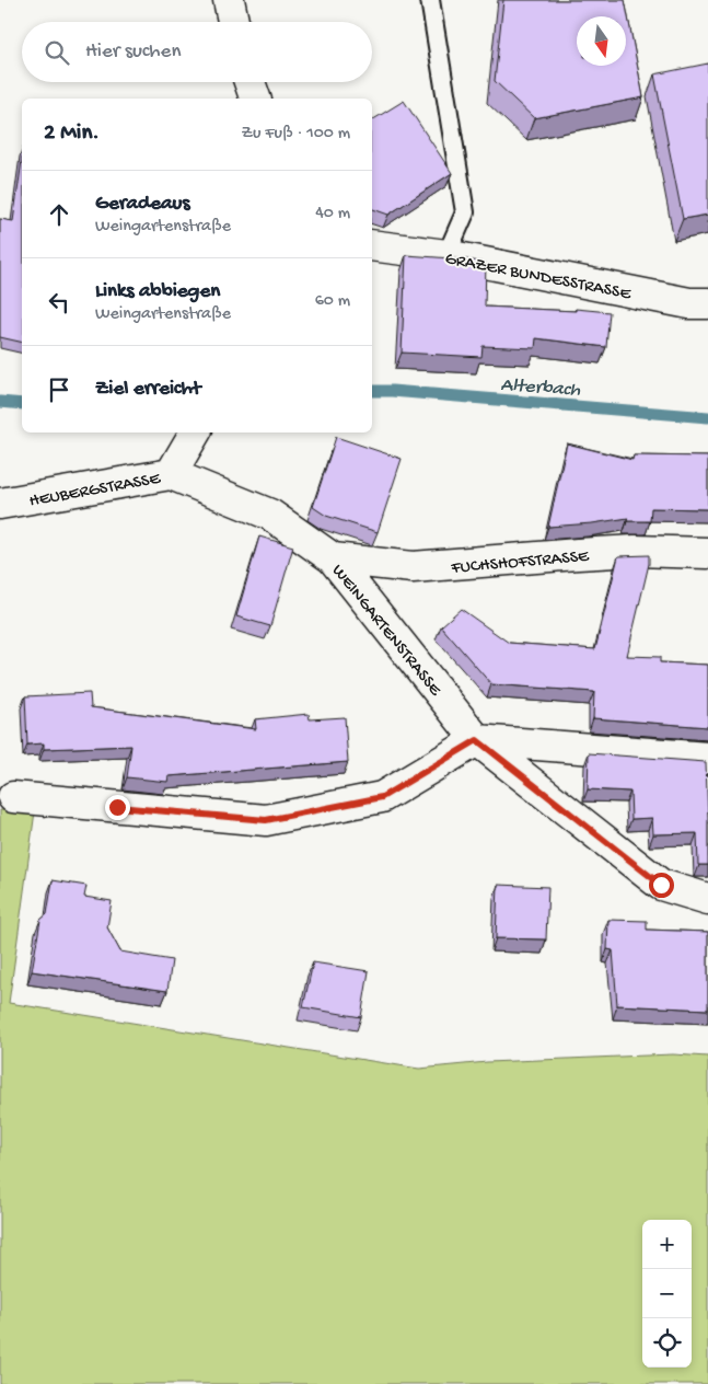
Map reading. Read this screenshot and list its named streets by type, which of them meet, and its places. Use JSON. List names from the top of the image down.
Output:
{
  "streets": {
    "street": [
      "GRAZER BUNDESSTRASSE",
      "HEUBERGSTRASSE",
      "FUCHSHOFSTRASSE",
      "WEINGARTENSTRASSE"
    ]
  },
  "crossings": [
    ["HEUBERGSTRASSE", "WEINGARTENSTRASSE"],
    ["FUCHSHOFSTRASSE", "WEINGARTENSTRASSE"]
  ],
  "water": ["Alterbach"],
  "north": "bottom",
  "page": {
    "search": "Hier suchen",
    "heading": ["2 Min.", "Zu Fuß · 100 m"],
    "list": [
      ["Geradeaus", "Weingartenstraße", "40 m"],
      ["Links abbiegen", "Weingartenstraße", "60 m"],
      "Ziel erreicht"
    ],
    "map_buttons": ["+", "−"]
  }
}
